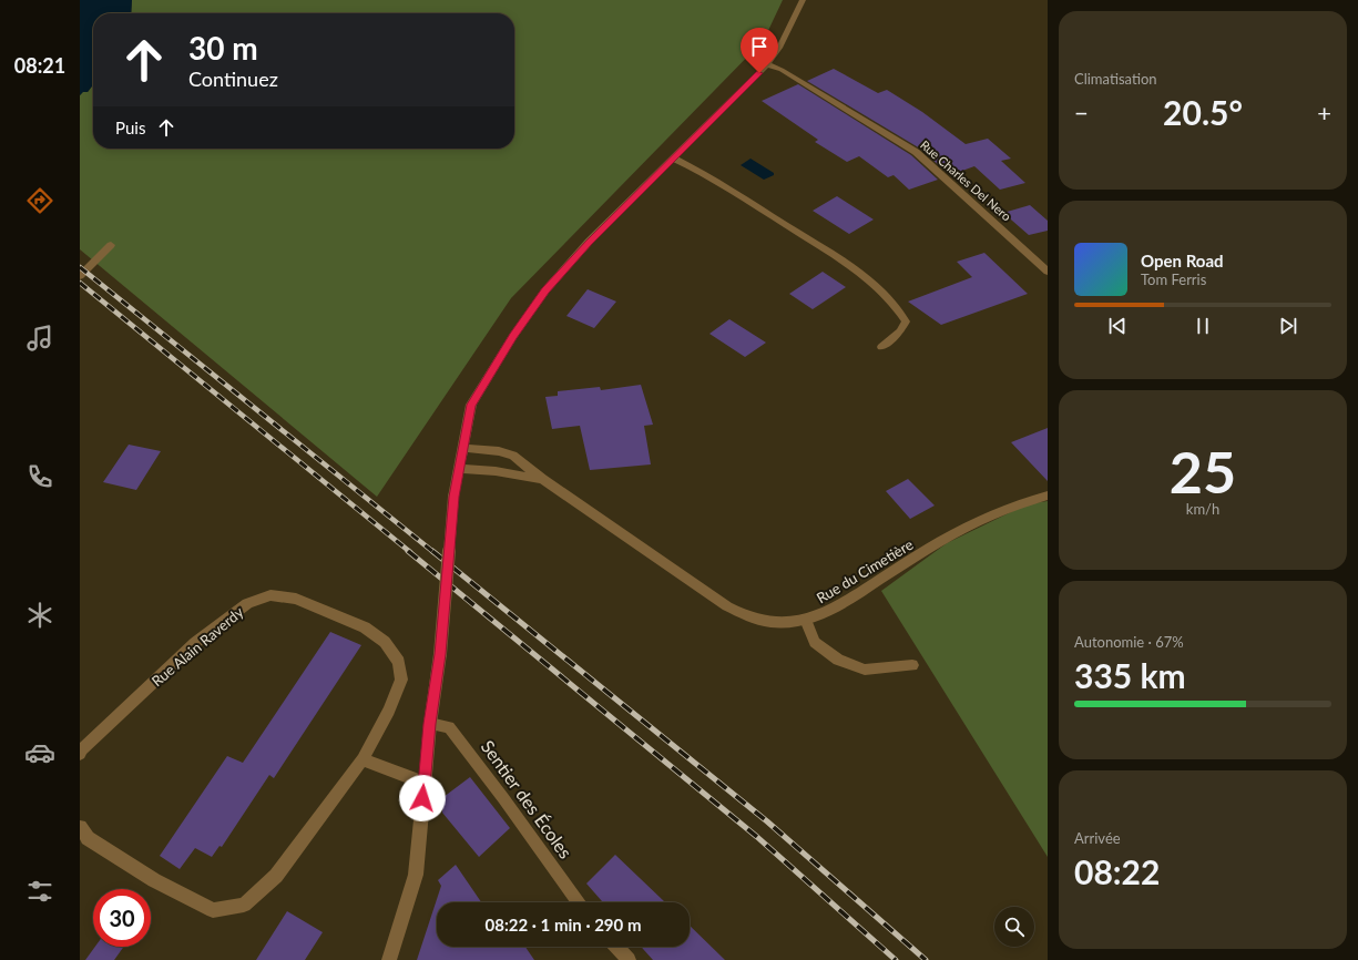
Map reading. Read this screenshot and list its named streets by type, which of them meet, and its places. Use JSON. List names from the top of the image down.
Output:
{
  "streets": {
    "street": [
      "Rue Charles Del Nero",
      "Rue du Cimetière",
      "Rue Alain Raverdy",
      "Sentier des Écoles"
    ]
  },
  "page": {
    "tabs": "08:21",
    "tile": [
      "Climatisation",
      ["25", "km/h"],
      ["Autonomie · 67%", "335 km"],
      ["Arrivée", "08:22"]
    ],
    "turn": ["30 m", "Continuez"],
    "heat": ["−", "20.5°", "+"],
    "then": "Puis",
    "song": ["Open Road", "Tom Ferris"],
    "limit": "30",
    "trip": "08:22 · 1 min · 290 m"
  }
}
